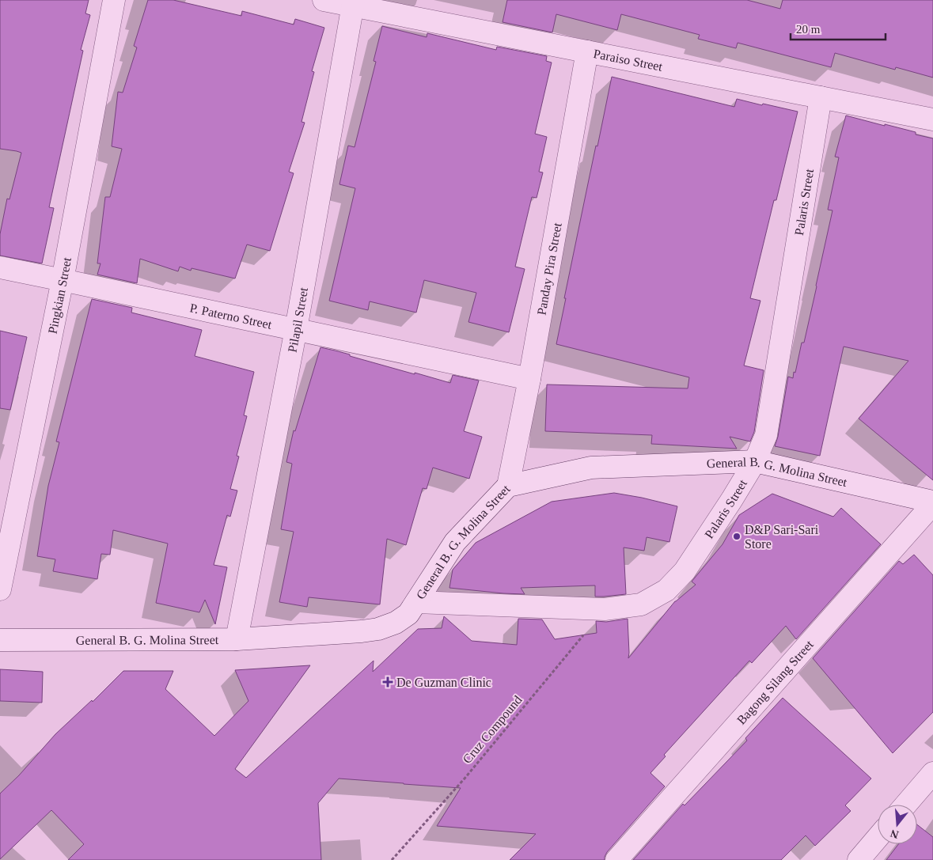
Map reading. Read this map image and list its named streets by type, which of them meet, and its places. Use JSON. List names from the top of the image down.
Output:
{
  "streets": {
    "street": [
      "Paraiso Street",
      "Palaris Street",
      "Panday Pira Street",
      "Pingkian Street",
      "P. Paterno Street",
      "Pilapil Street",
      "General B. G. Molina Street",
      "Bagong Silang Street"
    ],
    "path": ["Cruz Compound"]
  },
  "crossings": [
    ["Paraiso Street", "Palaris Street"],
    ["Paraiso Street", "Panday Pira Street"],
    ["Paraiso Street", "Pilapil Street"],
    ["Palaris Street", "General B. G. Molina Street"],
    ["Palaris Street", "Cruz Compound"],
    ["Panday Pira Street", "P. Paterno Street"],
    ["Panday Pira Street", "General B. G. Molina Street"],
    ["Pingkian Street", "P. Paterno Street"],
    ["P. Paterno Street", "Pilapil Street"],
    ["Pilapil Street", "General B. G. Molina Street"],
    ["General B. G. Molina Street", "Bagong Silang Street"]
  ],
  "places": {
    "other": ["D&P Sari-Sari Store"],
    "health": ["De Guzman Clinic"]
  },
  "scale_bar": "20 m",
  "north": "bottom"
}
